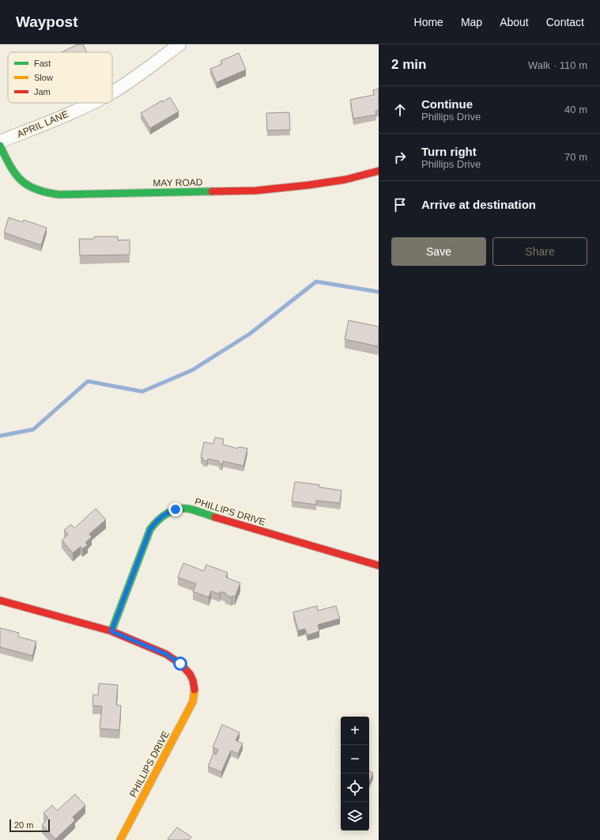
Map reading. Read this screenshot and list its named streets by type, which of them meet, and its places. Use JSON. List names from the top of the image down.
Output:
{
  "streets": {
    "street": ["APRIL LANE", "MAY ROAD", "PHILLIPS DRIVE"]
  },
  "legend": ["Fast", "Slow", "Jam"],
  "scale_bar": "20 m",
  "page": {
    "header": "Waypost",
    "nav": [
      "Home",
      "Map",
      "About",
      "Contact"
    ],
    "heading": ["2 min", "Walk · 110 m"],
    "list": [
      ["Continue", "Phillips Drive", "40 m"],
      ["Turn right", "Phillips Drive", "70 m"],
      "Arrive at destination"
    ],
    "buttons": ["Save", "Share"],
    "map_buttons": ["+", "−"],
    "scale": "20 m"
  }
}
